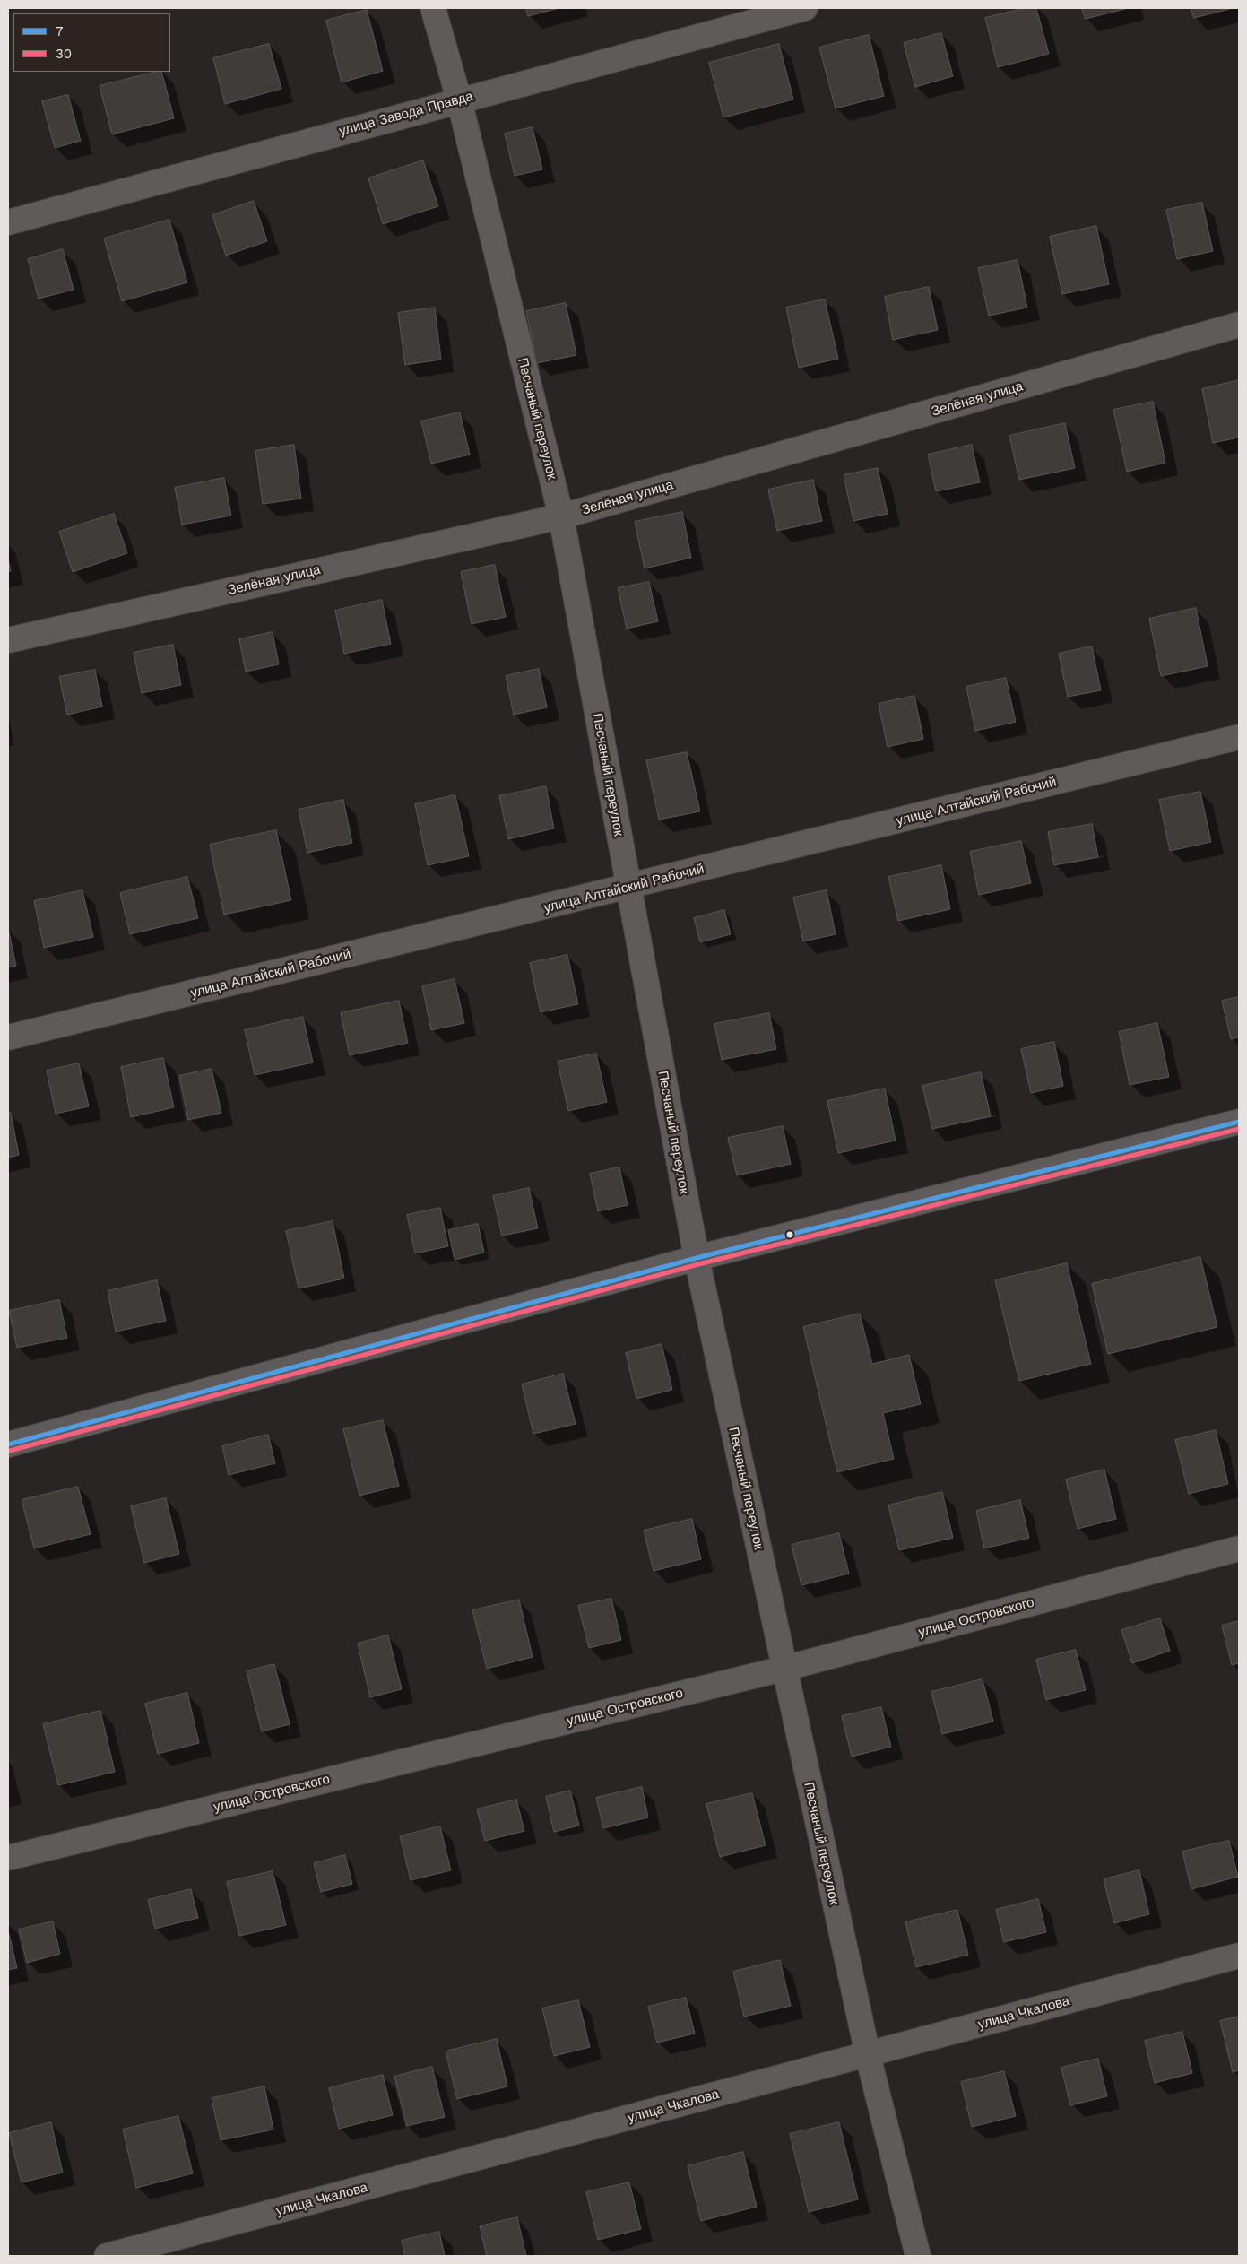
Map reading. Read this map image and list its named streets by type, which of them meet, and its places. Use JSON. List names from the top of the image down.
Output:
{
  "streets": {
    "street": [
      "улица Завода Правда",
      "Зелёная улица",
      "Песчаный переулок",
      "улица Алтайский Рабочий",
      "улица Островского",
      "улица Чкалова"
    ]
  },
  "crossings": [
    ["улица Завода Правда", "Песчаный переулок"],
    ["Зелёная улица", "Песчаный переулок"],
    ["Песчаный переулок", "улица Алтайский Рабочий"],
    ["Песчаный переулок", "улица Островского"],
    ["Песчаный переулок", "улица Чкалова"]
  ],
  "lines": ["transit line 7", "transit line 30"],
  "legend": ["7", "30"]
}
